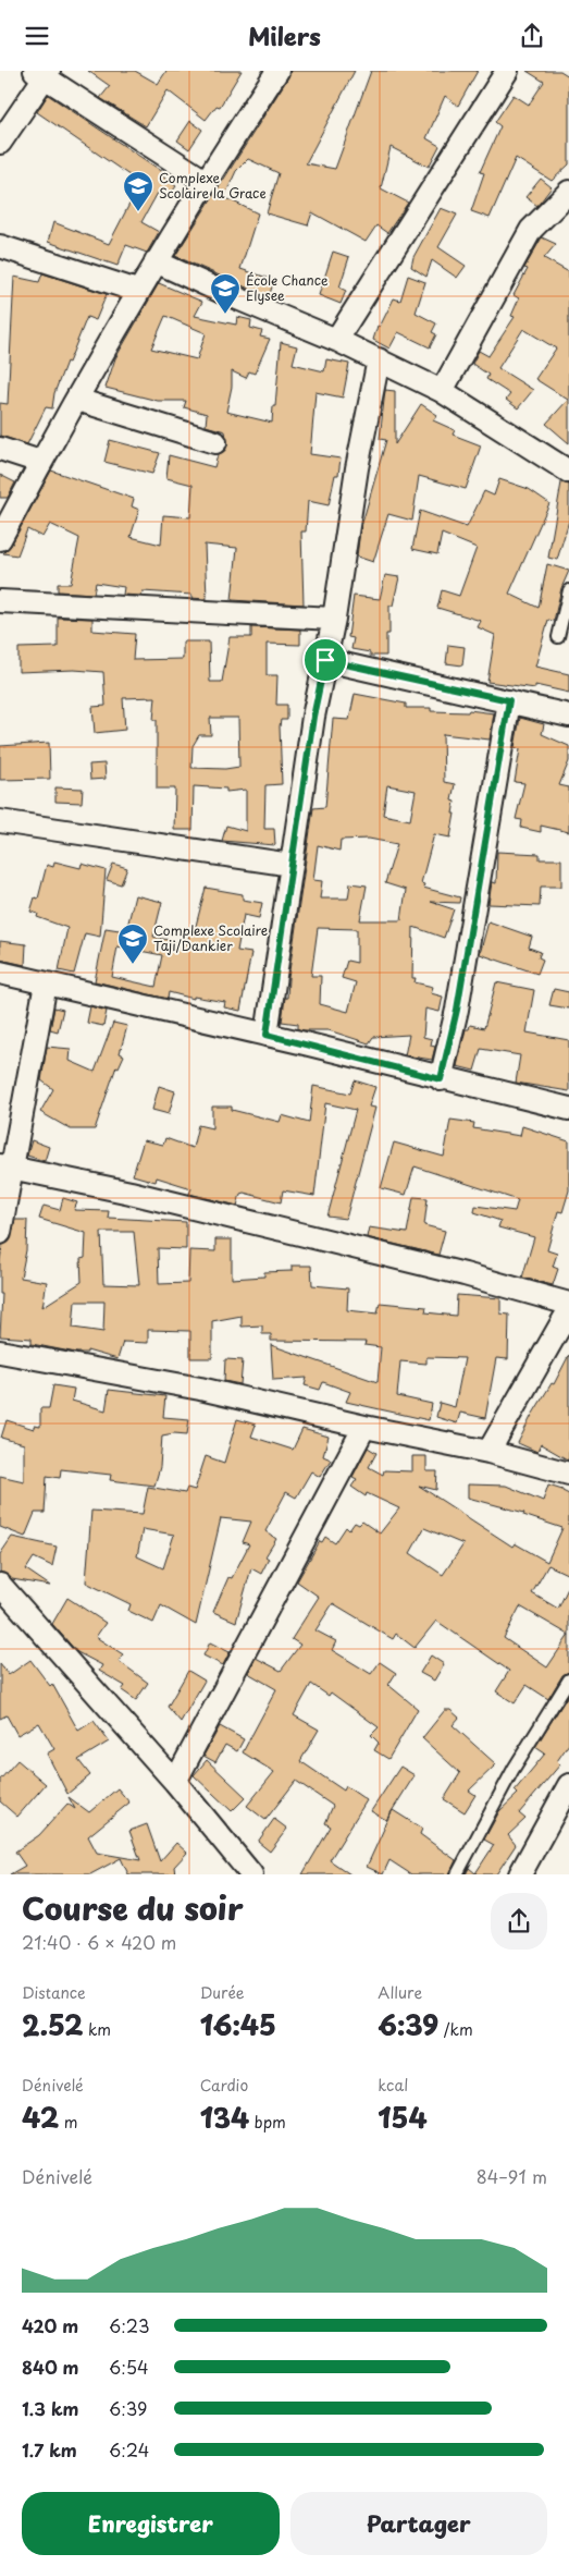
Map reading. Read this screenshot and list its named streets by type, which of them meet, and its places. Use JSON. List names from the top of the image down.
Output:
{
  "places": {
    "school or university": ["Complexe Scolaire la Grace", "École Chance Elysee", "Complexe Scolaire Taji/Dankier"]
  },
  "page": {
    "header": "Milers",
    "heading": ["Course du soir", "21:40 · 6 × 420 m"],
    "stats": [
      ["Distance", "2.52 km"],
      ["Durée", "16:45"],
      ["Allure", "6:39 /km"],
      ["Dénivelé", "42 m"],
      ["Cardio", "134 bpm"],
      ["kcal", "154"]
    ],
    "chart": ["Dénivelé", "84–91 m"],
    "list": [
      {
        "name": "420 m",
        "note": "6:23"
      },
      {
        "name": "840 m",
        "note": "6:54"
      },
      {
        "name": "1.3 km",
        "note": "6:39"
      },
      {
        "name": "1.7 km",
        "note": "6:24"
      }
    ],
    "buttons": ["Enregistrer", "Partager"]
  }
}
